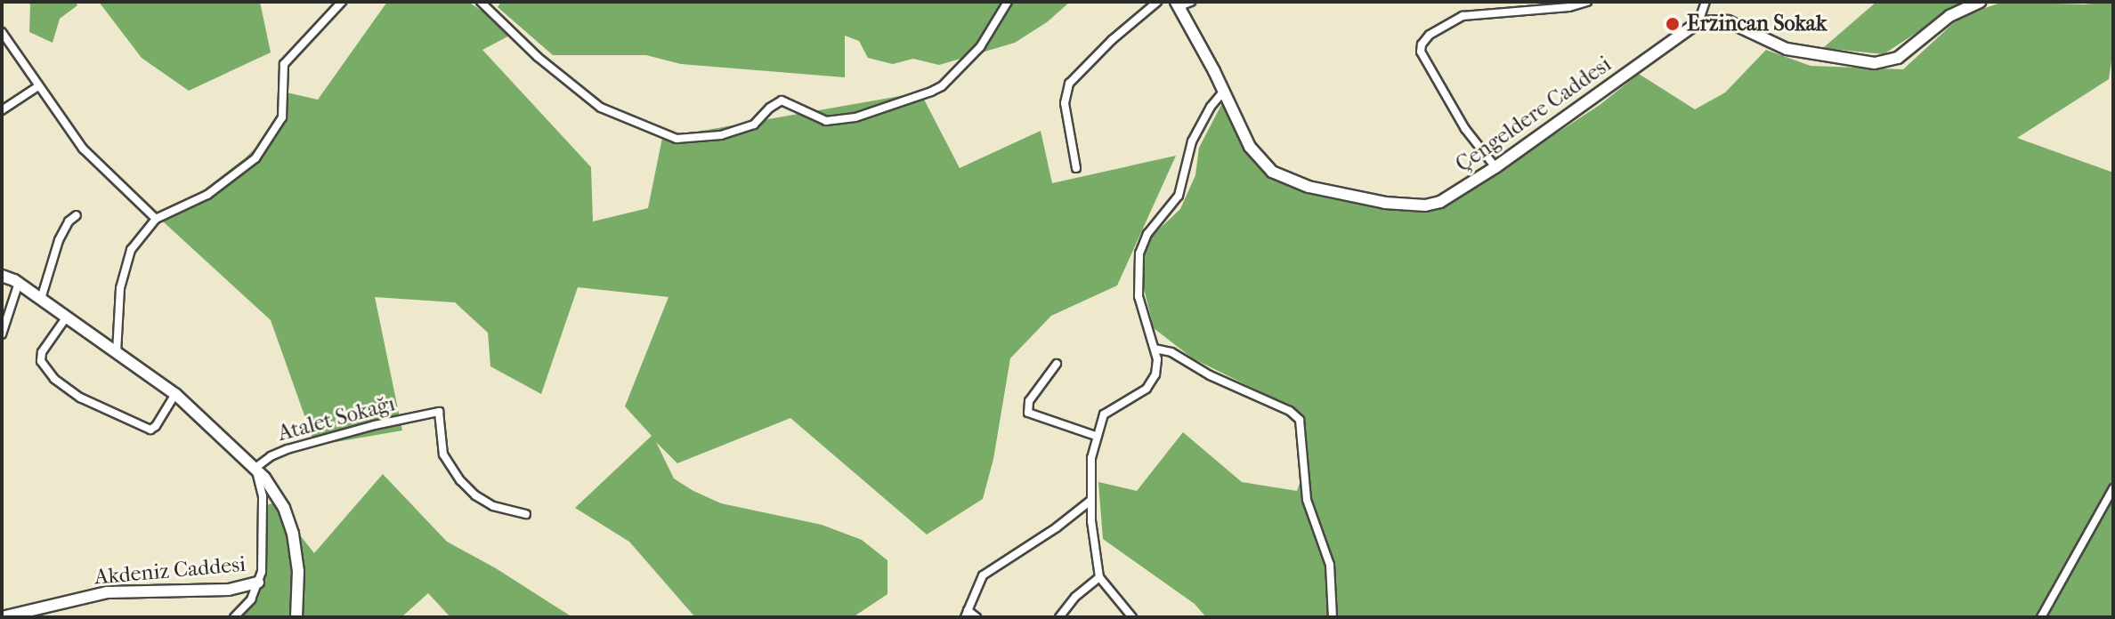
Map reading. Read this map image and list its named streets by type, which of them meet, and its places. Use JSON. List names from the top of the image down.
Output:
{
  "streets": {
    "main road": ["Çengeldere Caddesi", "Akdeniz Caddesi"],
    "street": ["Atalet Sokağı"]
  },
  "places": ["Erzincan Sokak"]
}
